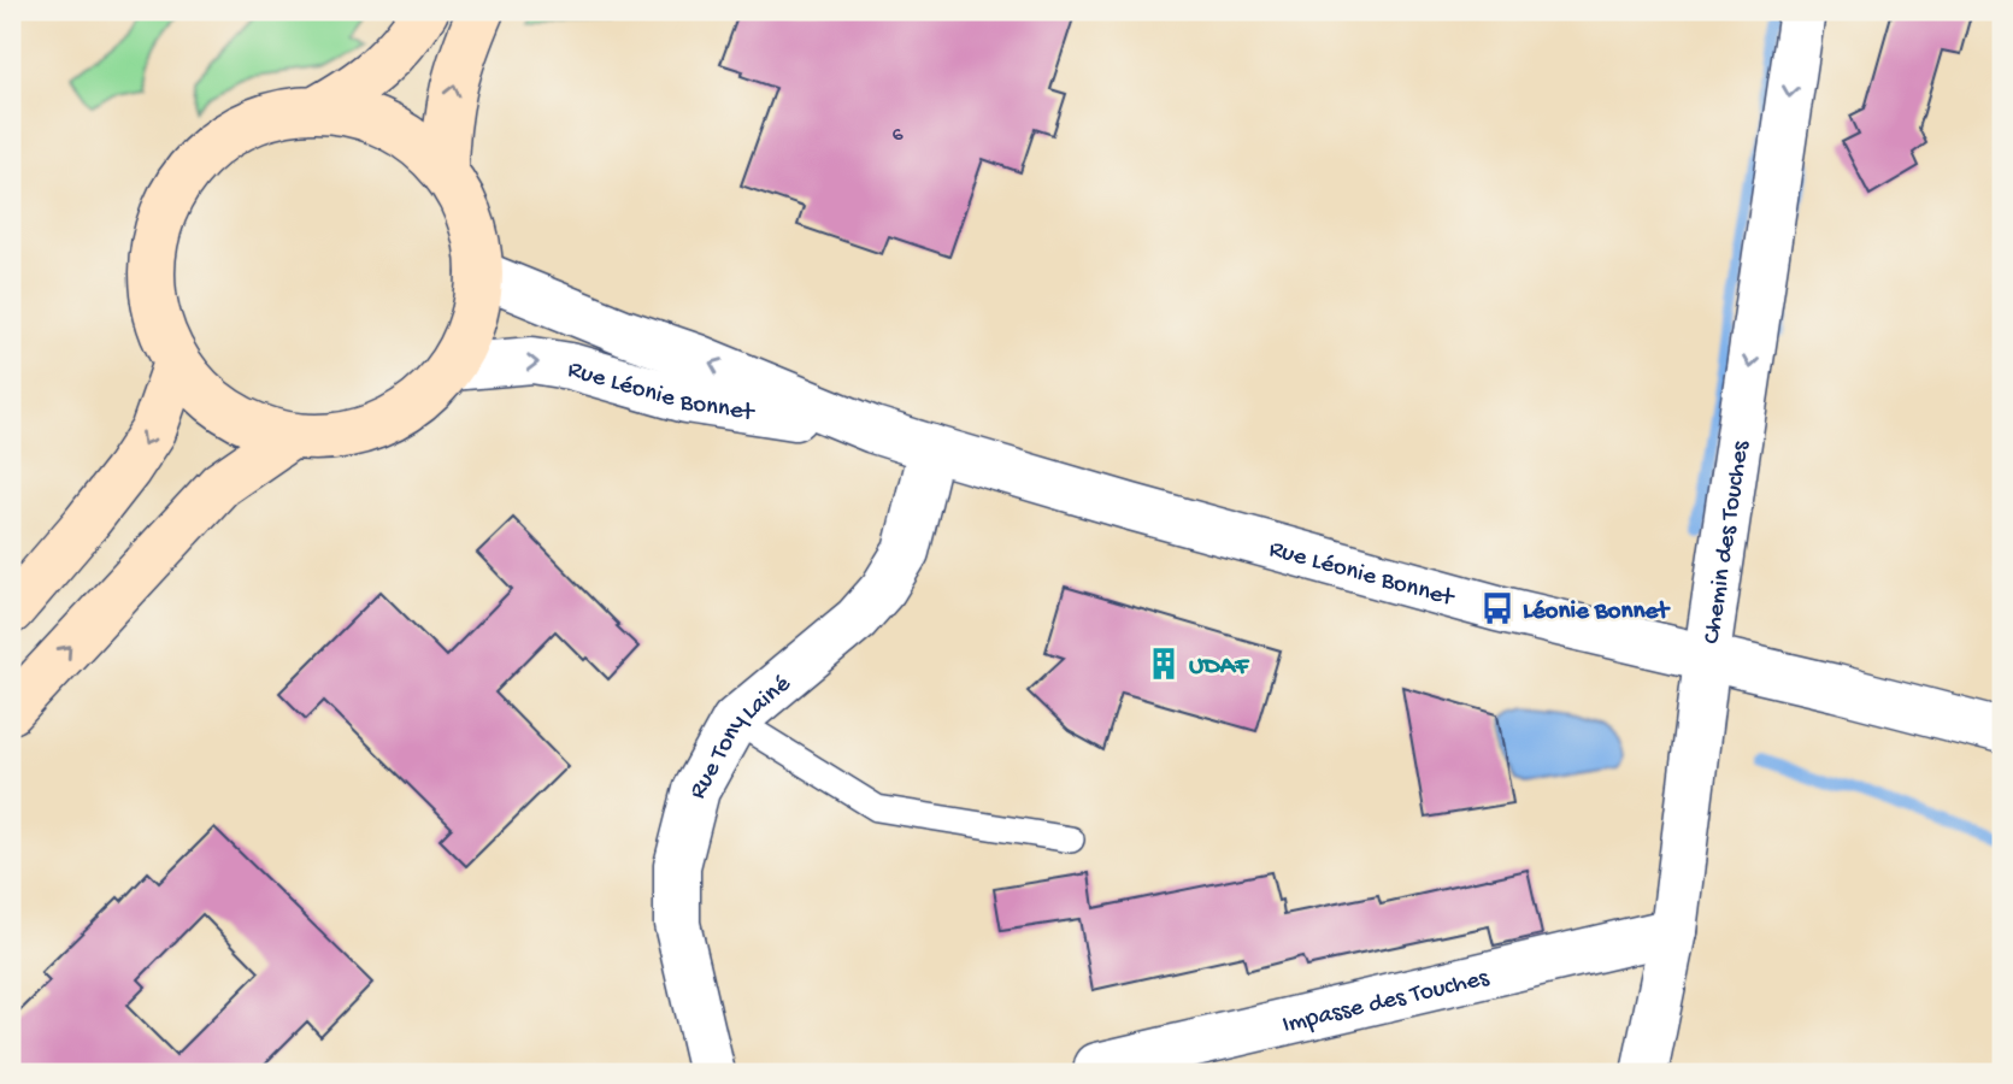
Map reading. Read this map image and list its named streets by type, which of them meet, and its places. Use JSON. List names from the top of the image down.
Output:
{
  "streets": {
    "street": [
      "Rue Léonie Bonnet",
      "Chemin des Touches",
      "Rue Tony Lainé",
      "Impasse des Touches"
    ]
  },
  "crossings": [
    ["Rue Léonie Bonnet", "Chemin des Touches"],
    ["Rue Léonie Bonnet", "Rue Tony Lainé"],
    ["Chemin des Touches", "Impasse des Touches"]
  ],
  "one_way": ["Chemin des Touches"],
  "places": {
    "bus stop": ["Léonie Bonnet"],
    "building": ["UDAF"]
  },
  "house_numbers": ["6"]
}
